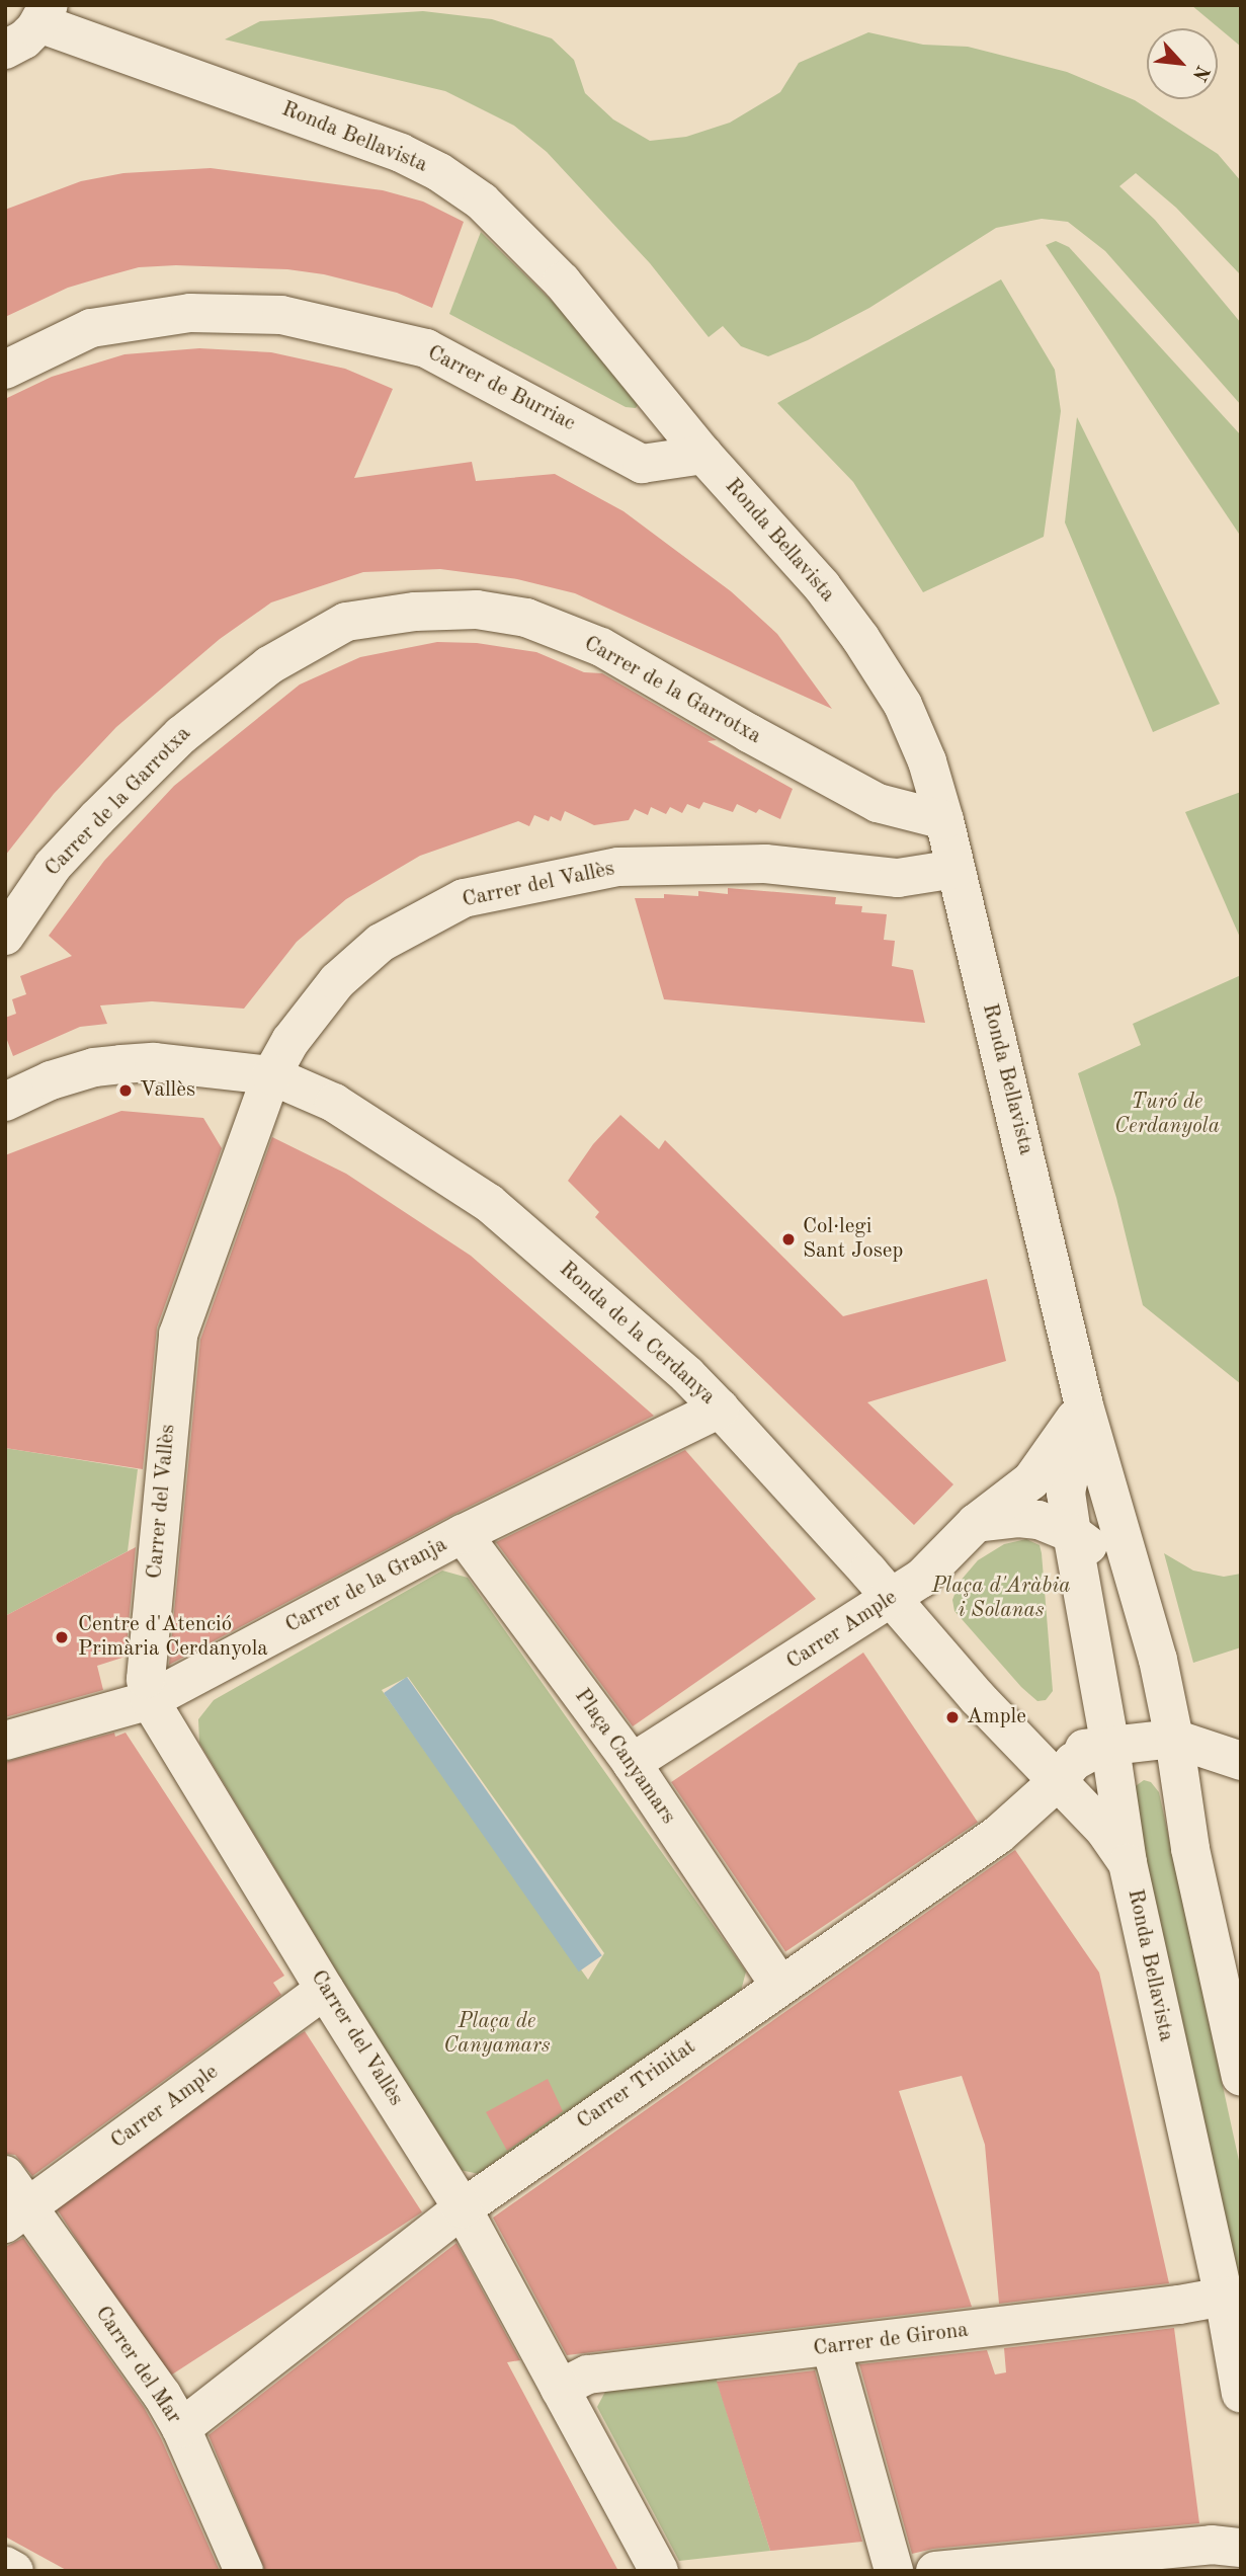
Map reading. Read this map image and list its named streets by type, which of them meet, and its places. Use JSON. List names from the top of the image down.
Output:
{
  "streets": {
    "street": [
      "Ronda Bellavista",
      "Carrer de Burriac",
      "Carrer de la Garrotxa",
      "Carrer del Vallès",
      "Ronda de la Cerdanya",
      "Carrer de la Granja",
      "Carrer Ample",
      "Plaça Canyamars",
      "Carrer Trinitat",
      "Carrer de Girona",
      "Carrer del Mar"
    ]
  },
  "crossings": [
    ["Ronda Bellavista", "Carrer de Burriac"],
    ["Ronda Bellavista", "Carrer de la Garrotxa"],
    ["Ronda Bellavista", "Carrer del Vallès"],
    ["Ronda Bellavista", "Ronda de la Cerdanya"],
    ["Ronda Bellavista", "Carrer Ample"],
    ["Ronda Bellavista", "Carrer Trinitat"],
    ["Ronda Bellavista", "Carrer de Girona"],
    ["Carrer del Vallès", "Ronda de la Cerdanya"],
    ["Carrer del Vallès", "Carrer de la Granja"],
    ["Carrer del Vallès", "Carrer Ample"],
    ["Carrer del Vallès", "Carrer Trinitat"],
    ["Carrer del Vallès", "Carrer de Girona"],
    ["Ronda de la Cerdanya", "Carrer de la Granja"],
    ["Ronda de la Cerdanya", "Carrer Ample"],
    ["Ronda de la Cerdanya", "Carrer Trinitat"],
    ["Carrer de la Granja", "Plaça Canyamars"],
    ["Carrer Ample", "Plaça Canyamars"],
    ["Carrer Ample", "Carrer del Mar"],
    ["Plaça Canyamars", "Carrer Trinitat"],
    ["Carrer Trinitat", "Carrer del Mar"]
  ],
  "parks": ["Turó de Cerdanyola", "Plaça d'Aràbia i Solanas", "Plaça de Canyamars"],
  "places": [
    "Vallès",
    "Col·legi Sant Josep",
    "Centre d'Atenció Primària Cerdanyola",
    "Ample"
  ],
  "north": "bottom right"
}
